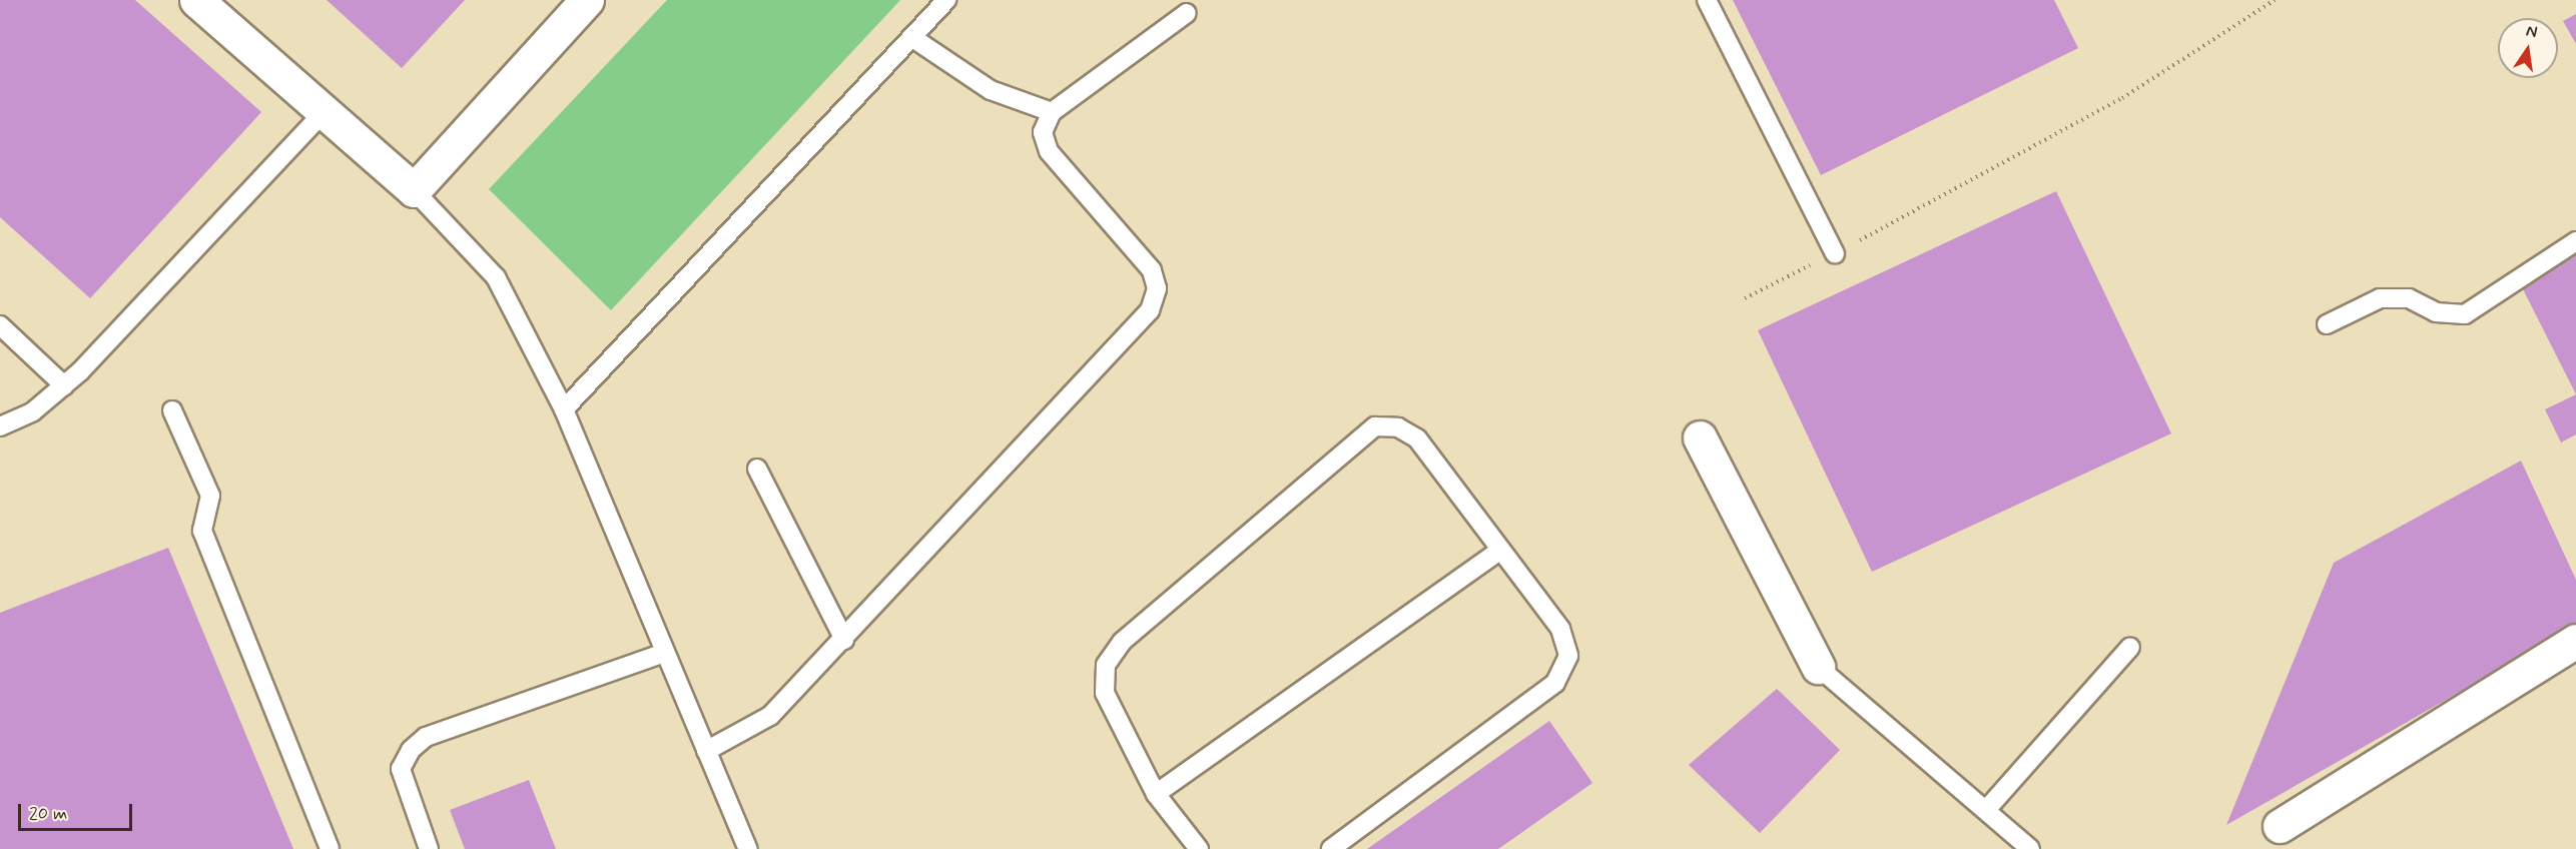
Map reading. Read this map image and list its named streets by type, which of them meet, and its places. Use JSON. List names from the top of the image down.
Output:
{
  "scale_bar": "20 m",
  "north": "top"
}
